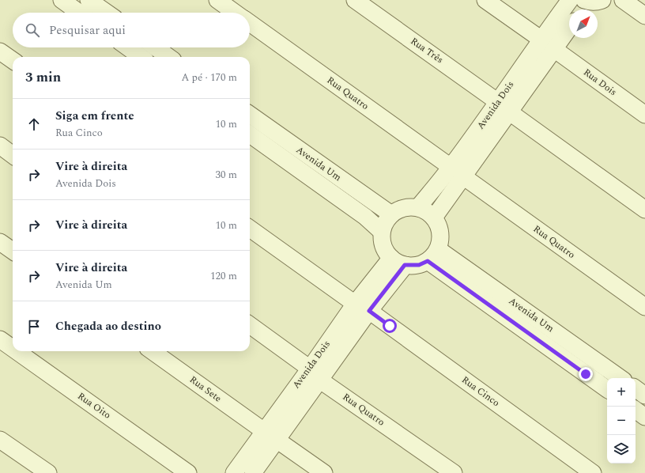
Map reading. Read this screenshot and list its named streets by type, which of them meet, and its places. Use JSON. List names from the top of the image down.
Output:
{
  "streets": {
    "street": [
      "Rua Três",
      "Rua Dois",
      "Rua Quatro",
      "Avenida Dois",
      "Avenida Um",
      "Rua Sete",
      "Rua Cinco",
      "Rua Oito"
    ]
  },
  "crossings": [
    ["Rua Três", "Avenida Dois"],
    ["Rua Dois", "Avenida Dois"],
    ["Rua Quatro", "Avenida Dois"],
    ["Avenida Dois", "Avenida Um"],
    ["Avenida Dois", "Rua Sete"],
    ["Avenida Dois", "Rua Cinco"]
  ],
  "north": "top right",
  "page": {
    "search": "Pesquisar aqui",
    "heading": ["3 min", "A pé · 170 m"],
    "list": [
      ["Siga em frente", "Rua Cinco", "10 m"],
      ["Vire à direita", "Avenida Dois", "30 m"],
      ["Vire à direita", "10 m"],
      ["Vire à direita", "Avenida Um", "120 m"],
      "Chegada ao destino"
    ],
    "map_buttons": ["+", "−"]
  }
}
